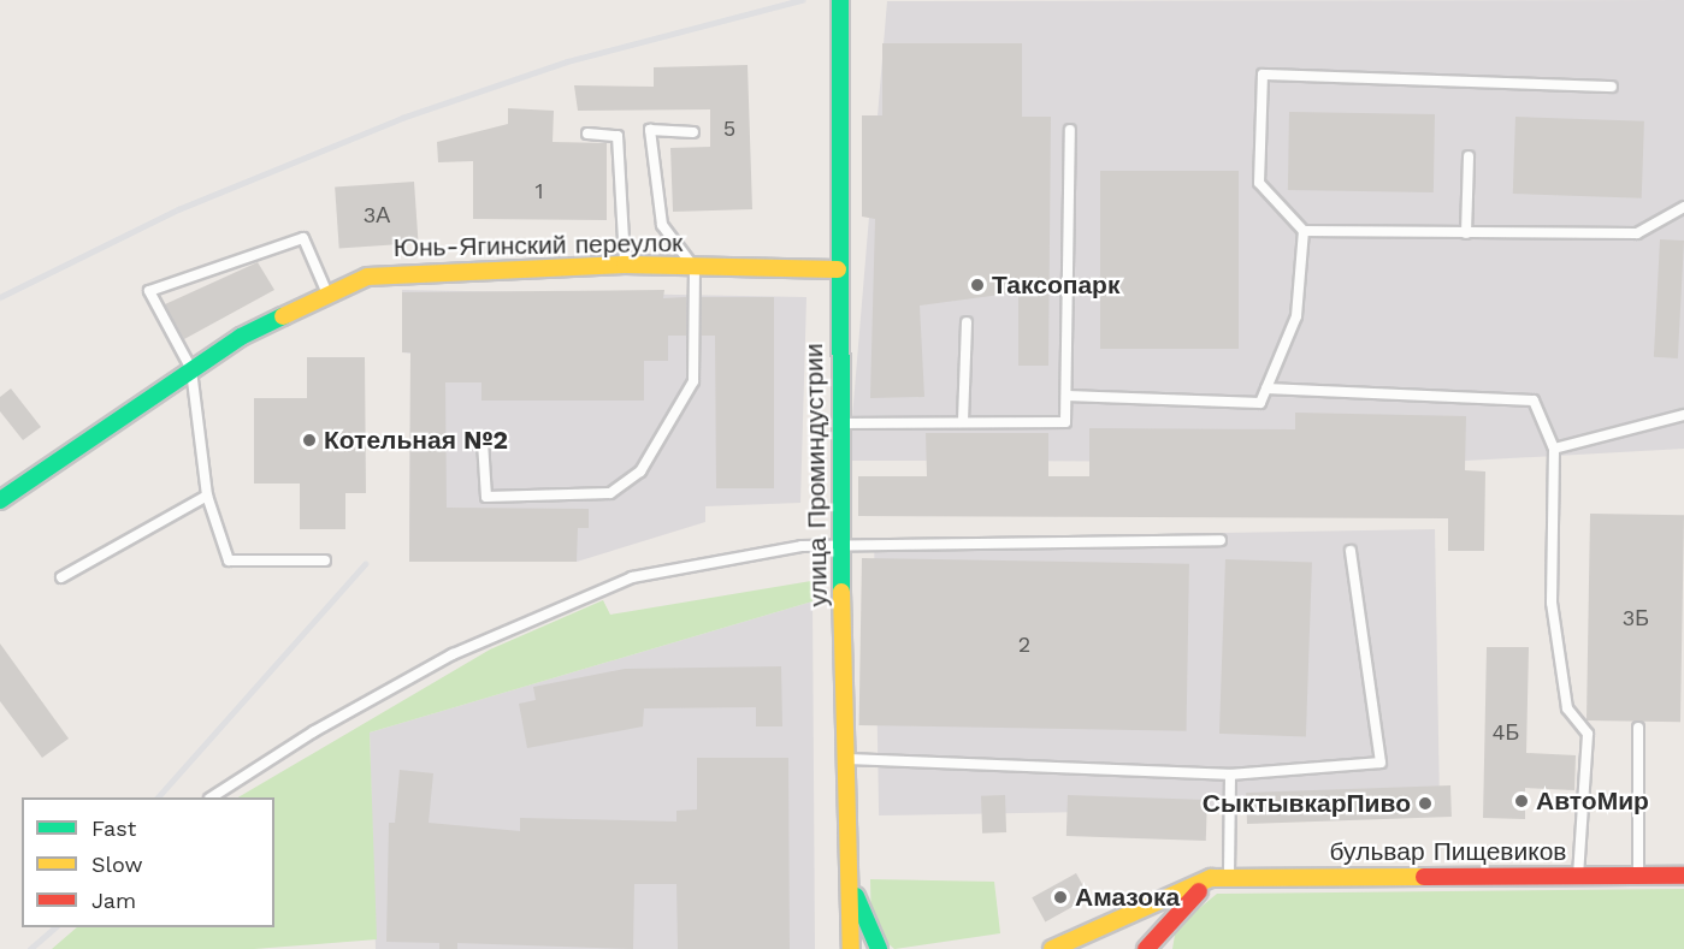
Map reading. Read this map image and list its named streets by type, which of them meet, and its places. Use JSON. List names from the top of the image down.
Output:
{
  "streets": {
    "main road": ["Юнь-Ягинский переулок", "улица Проминдустрии", "бульвар Пищевиков"]
  },
  "crossings": [
    ["Юнь-Ягинский переулок", "улица Проминдустрии"]
  ],
  "places": [
    "Таксопарк",
    "Котельная №2",
    "АвтоМир",
    "СыктывкарПиво",
    "Амазока"
  ],
  "house_numbers": [
    "5",
    "1",
    "3А",
    "3Б",
    "2",
    "4Б"
  ],
  "legend": ["Fast", "Slow", "Jam"]
}
